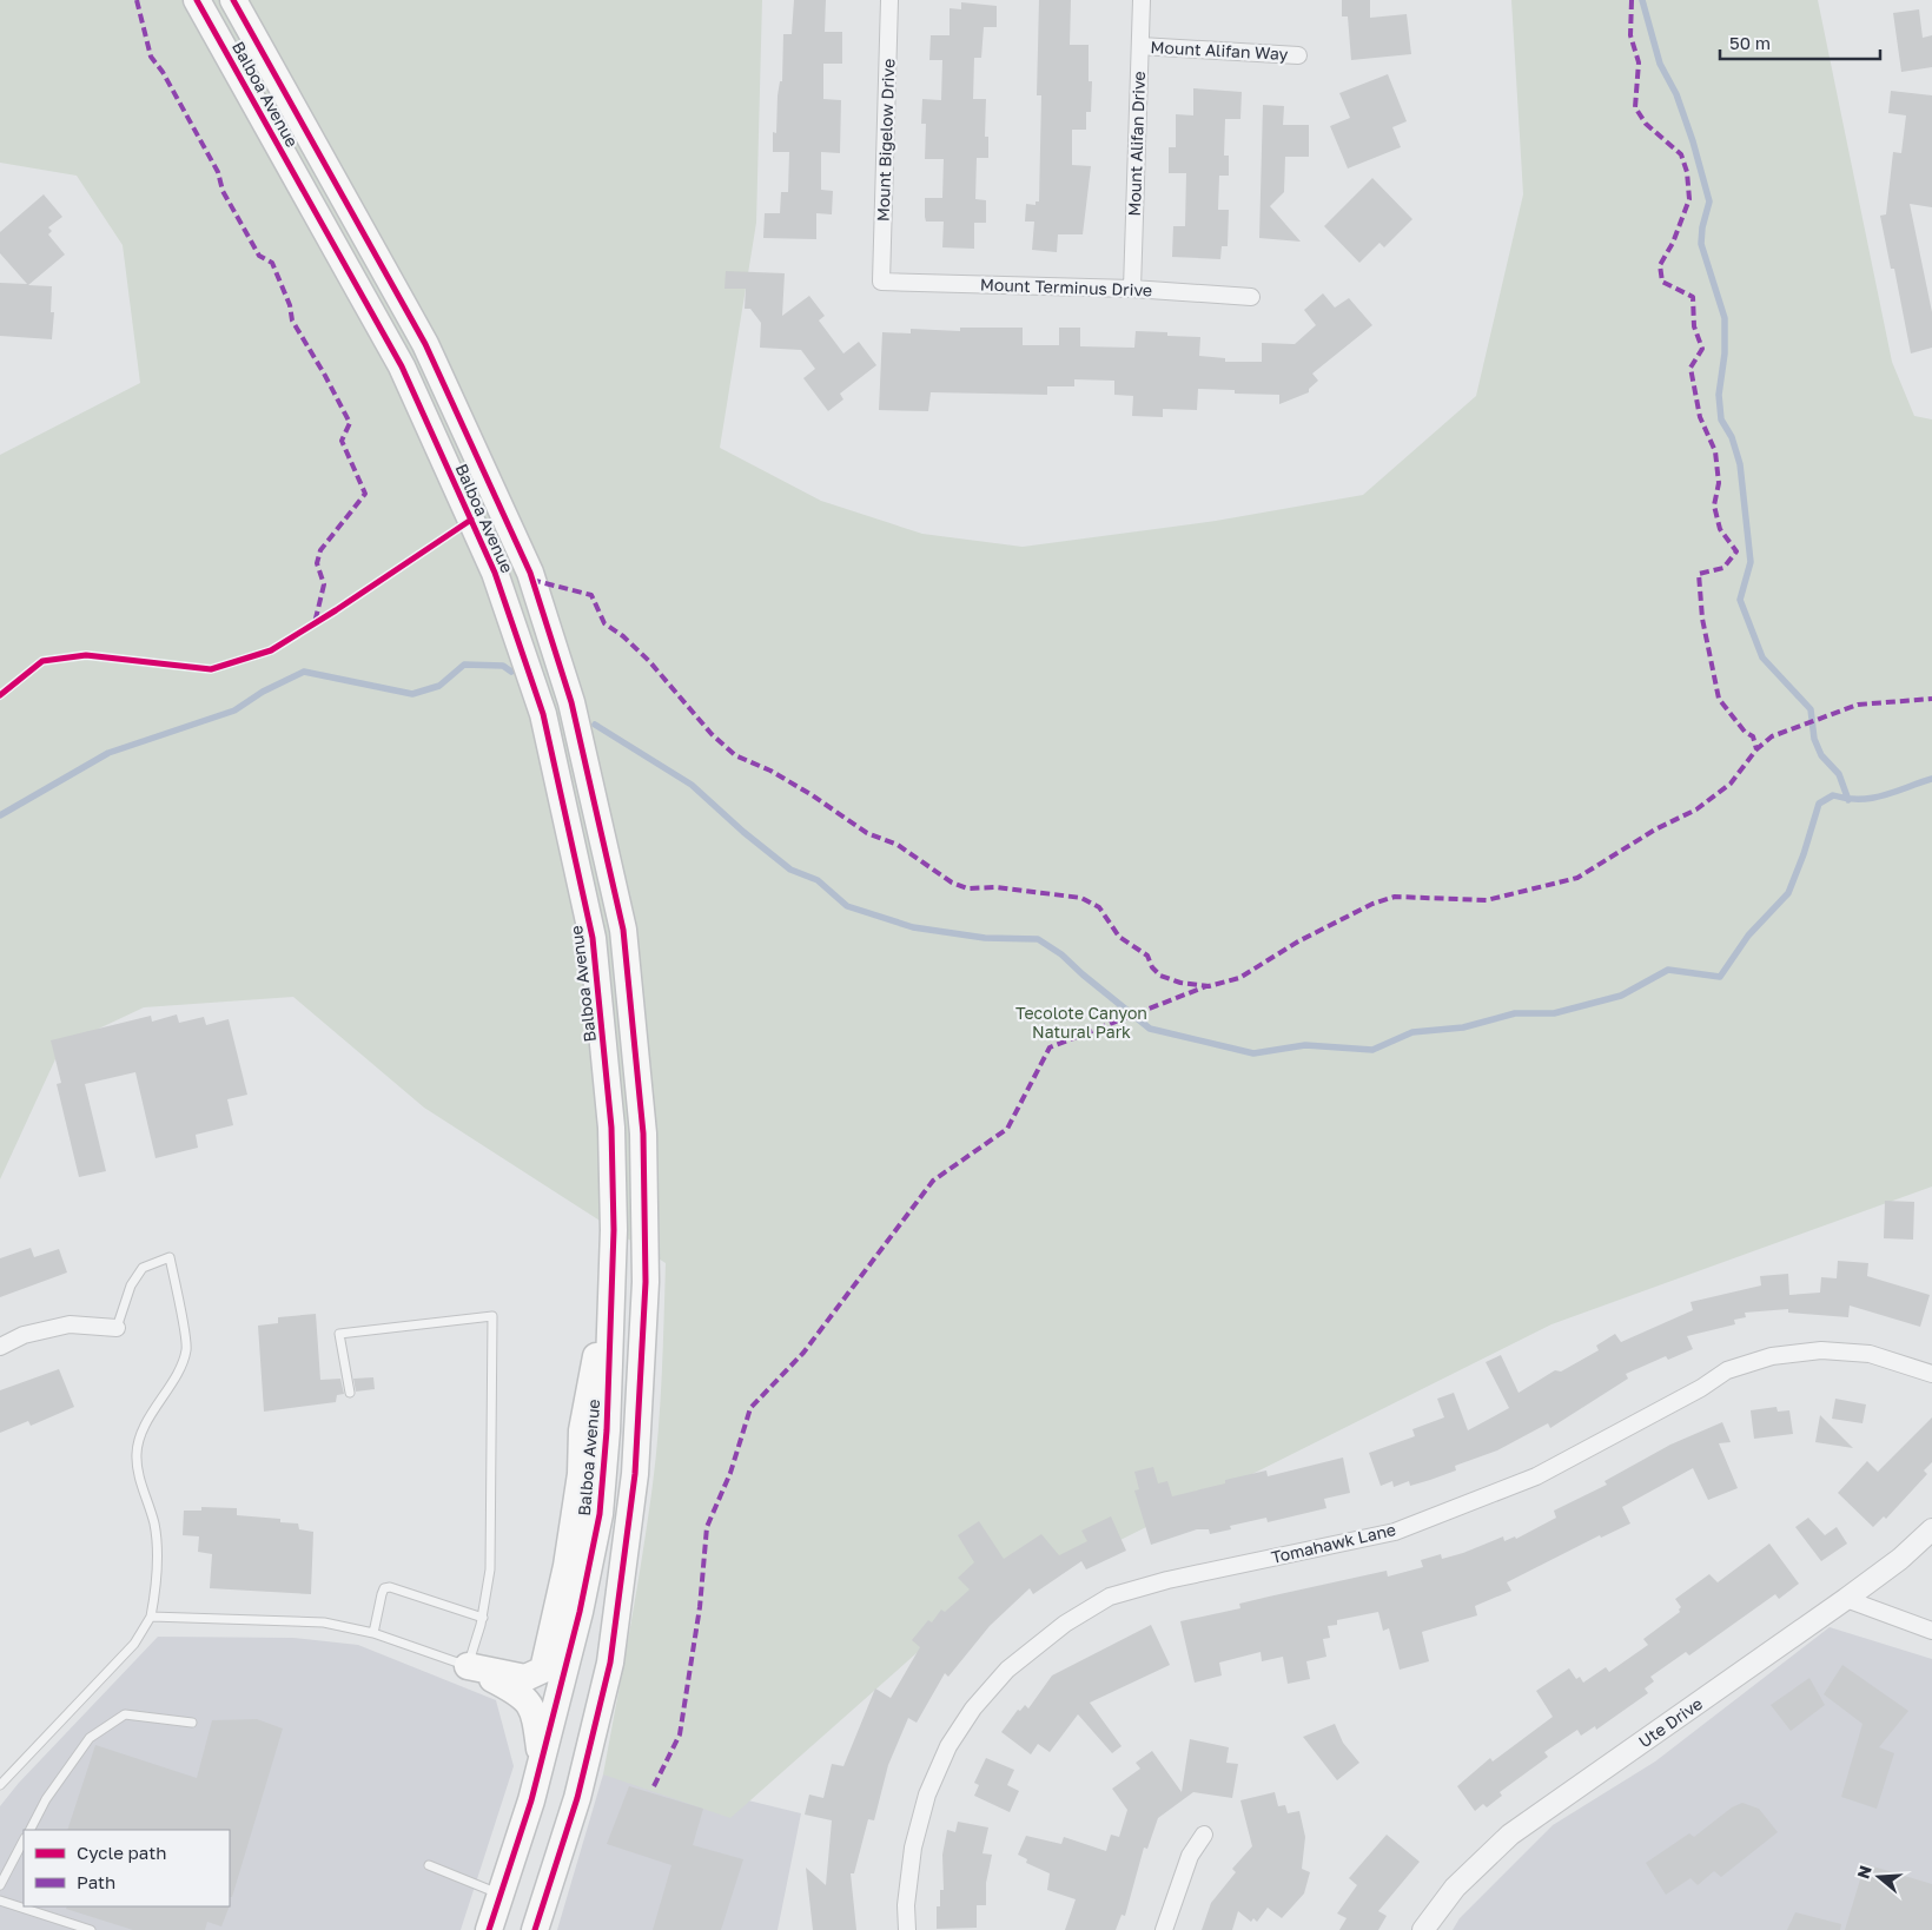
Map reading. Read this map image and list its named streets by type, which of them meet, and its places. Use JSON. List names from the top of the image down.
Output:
{
  "streets": {
    "main road": ["Balboa Avenue"],
    "street": [
      "Mount Alifan Way",
      "Mount Bigelow Drive",
      "Mount Alifan Drive",
      "Mount Terminus Drive",
      "Tomahawk Lane",
      "Ute Drive"
    ]
  },
  "crossings": [
    ["Mount Alifan Way", "Mount Alifan Drive"],
    ["Mount Bigelow Drive", "Mount Terminus Drive"],
    ["Mount Alifan Drive", "Mount Terminus Drive"]
  ],
  "parks": ["Tecolote Canyon Natural Park"],
  "legend": ["Cycle path", "Path"],
  "scale_bar": "50 m",
  "north": "left"
}
